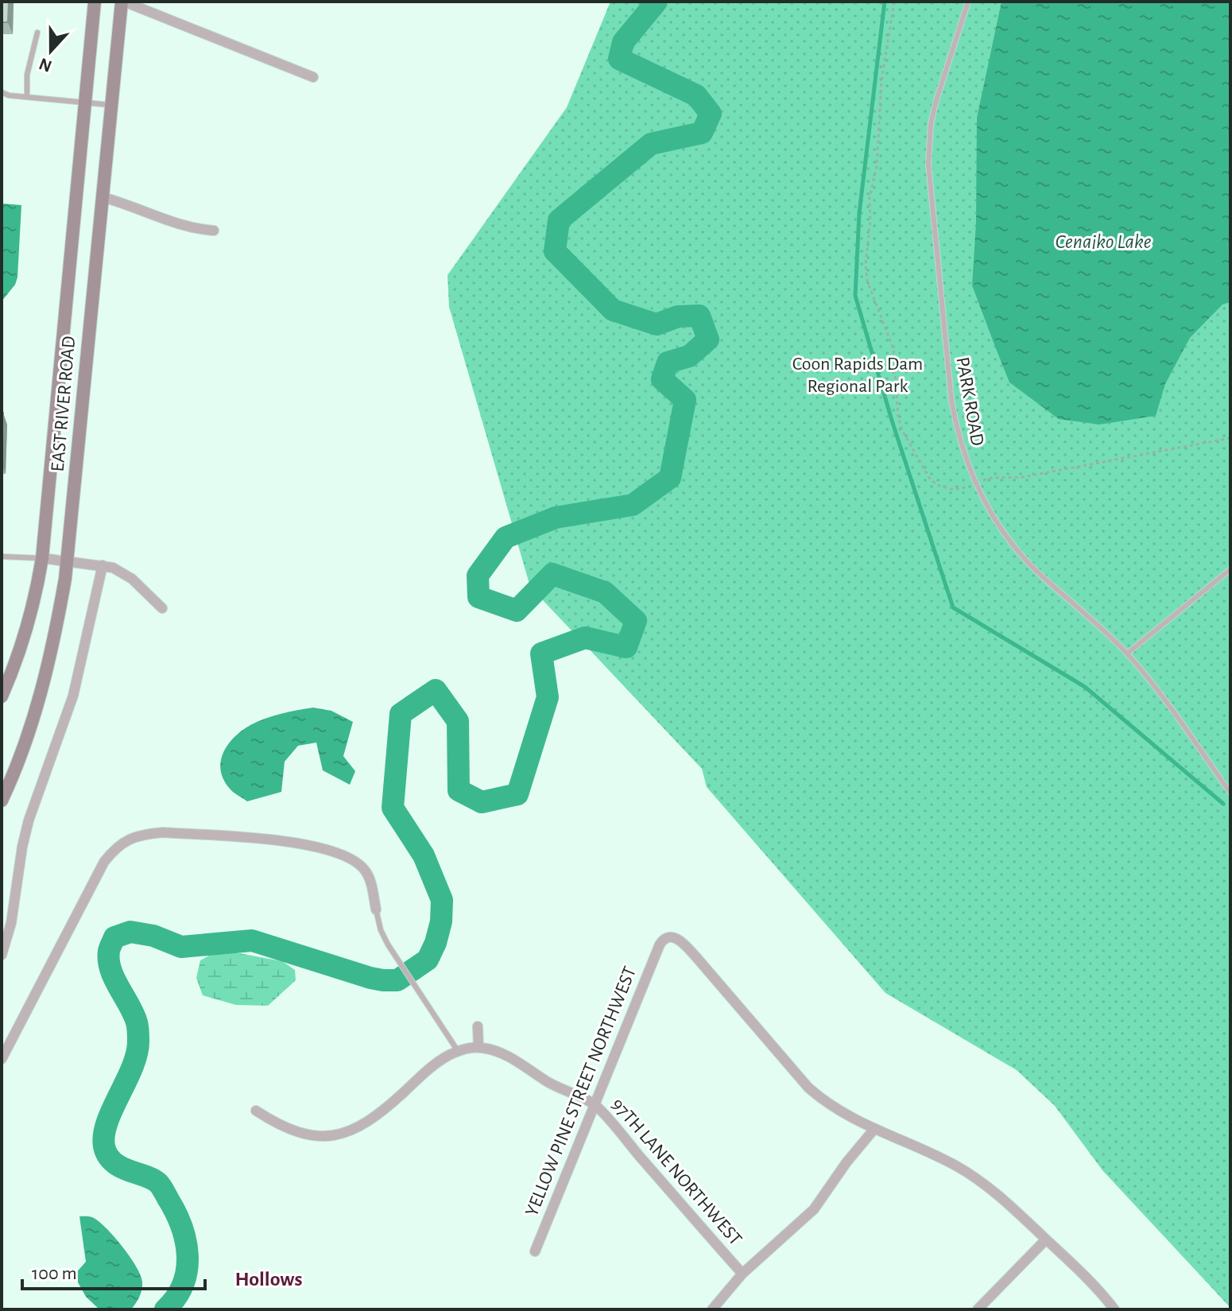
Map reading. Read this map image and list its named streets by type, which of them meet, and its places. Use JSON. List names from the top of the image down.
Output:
{
  "streets": {
    "main road": ["EAST RIVER ROAD"],
    "street": ["YELLOW PINE STREET NORTHWEST", "97TH LANE NORTHWEST"],
    "lane": ["PARK ROAD"]
  },
  "crossings": [
    ["YELLOW PINE STREET NORTHWEST", "97TH LANE NORTHWEST"]
  ],
  "districts": ["Hollows"],
  "water": ["Cenaiko Lake"],
  "parks": ["Coon Rapids Dam Regional Park"],
  "scale_bar": "100 m",
  "north": "bottom"
}
